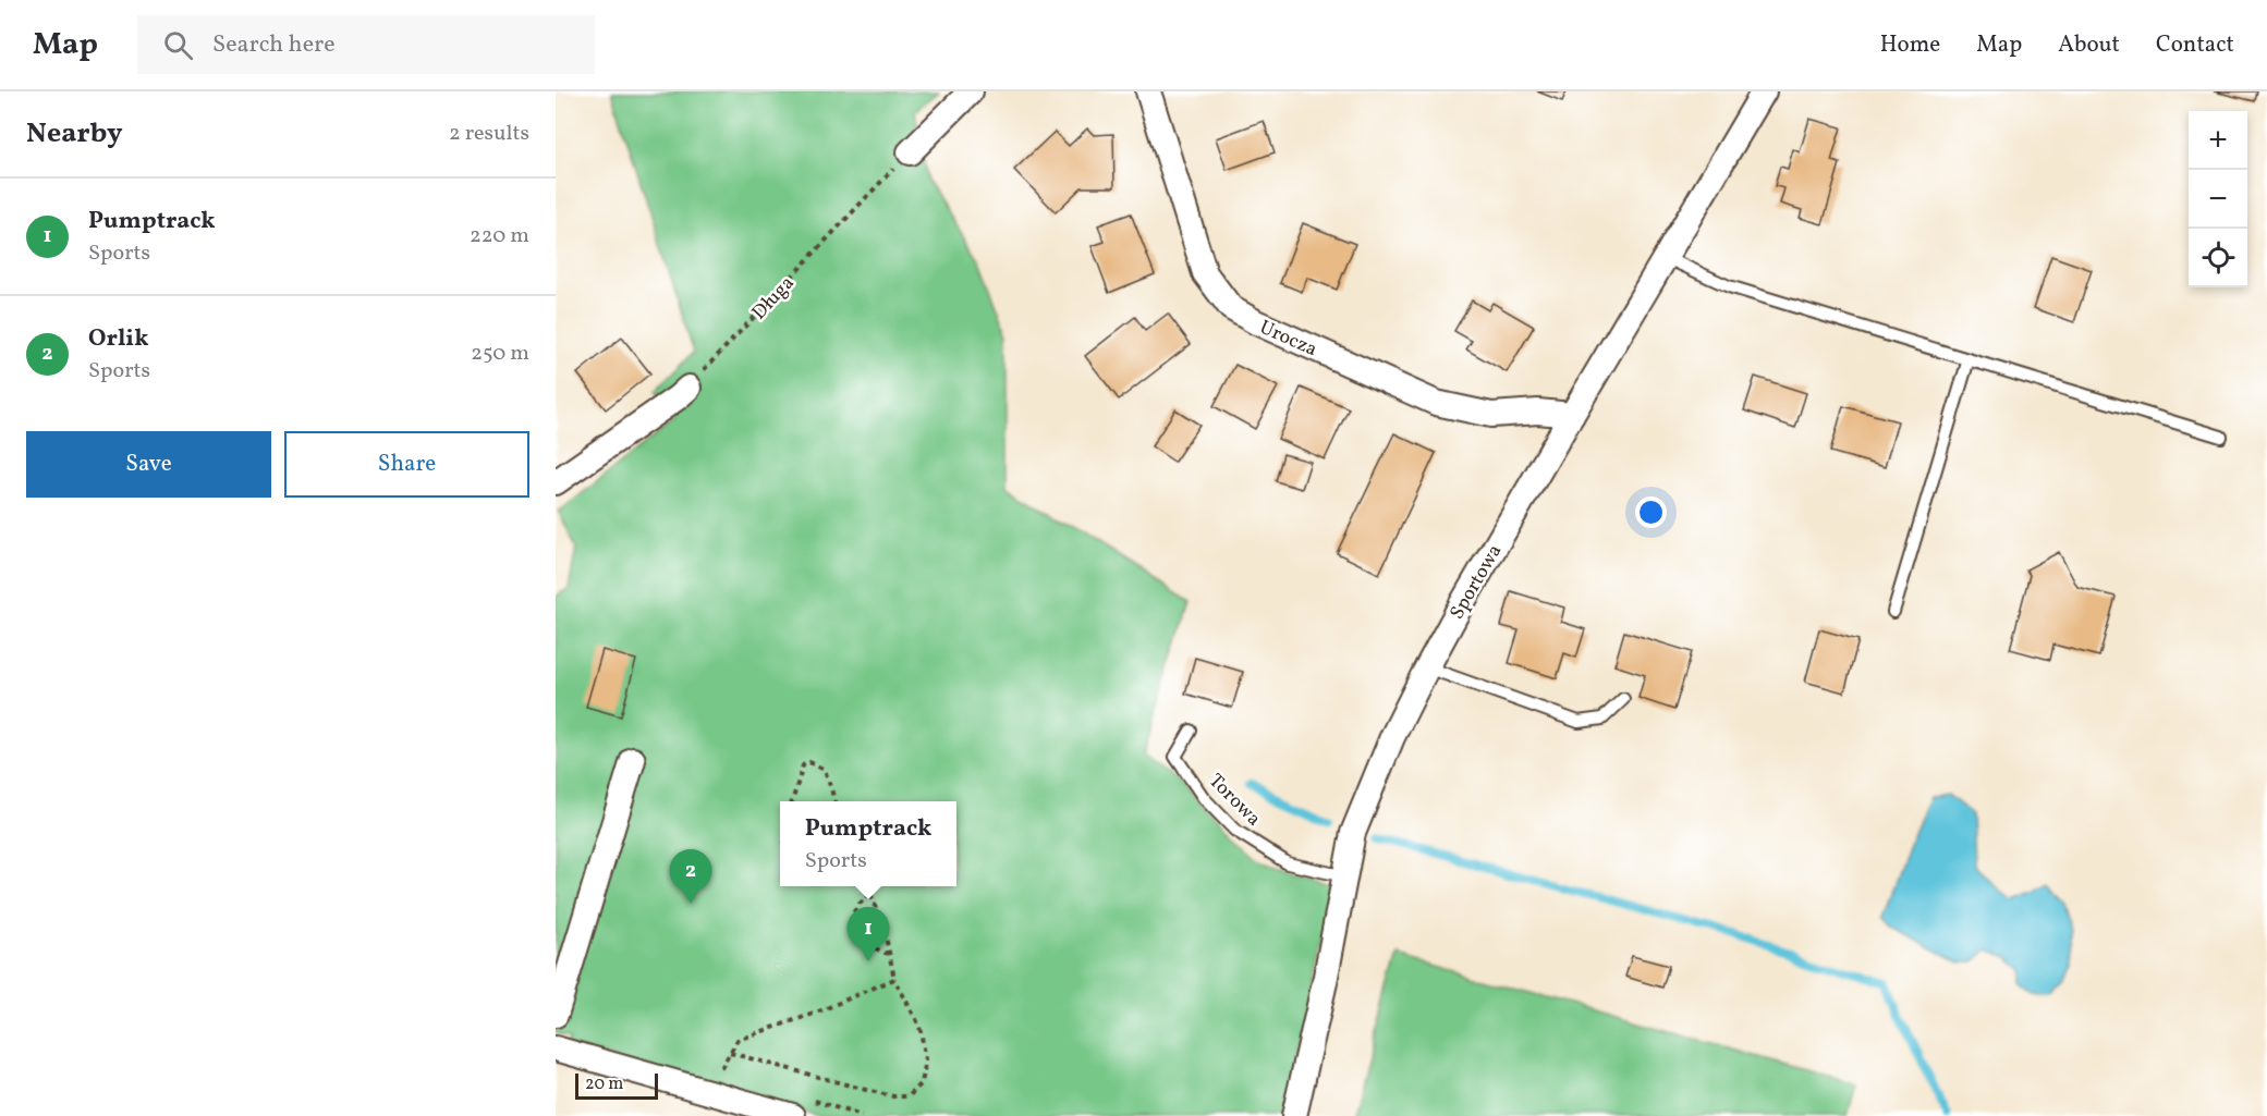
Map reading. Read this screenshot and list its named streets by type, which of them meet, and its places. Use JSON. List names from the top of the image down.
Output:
{
  "streets": {
    "street": ["Urocza", "Sportowa"],
    "lane": ["Torowa"],
    "path": ["Długa"]
  },
  "crossings": [
    ["Urocza", "Sportowa"],
    ["Sportowa", "Torowa"]
  ],
  "scale_bar": "20 m",
  "page": {
    "header": "Map",
    "search": "Search here",
    "nav": [
      "Home",
      "Map",
      "About",
      "Contact"
    ],
    "heading": ["Nearby", "2 results"],
    "map_buttons": ["+", "−"],
    "list": [
      {
        "mark": "1",
        "name": "Pumptrack",
        "note": "Sports",
        "value": "220 m"
      },
      {
        "mark": "2",
        "name": "Orlik",
        "note": "Sports",
        "value": "250 m"
      }
    ],
    "buttons": ["Save", "Share"],
    "popup": ["Pumptrack", "Sports"],
    "pins": ["2", "1"],
    "scale": "20 m"
  }
}
